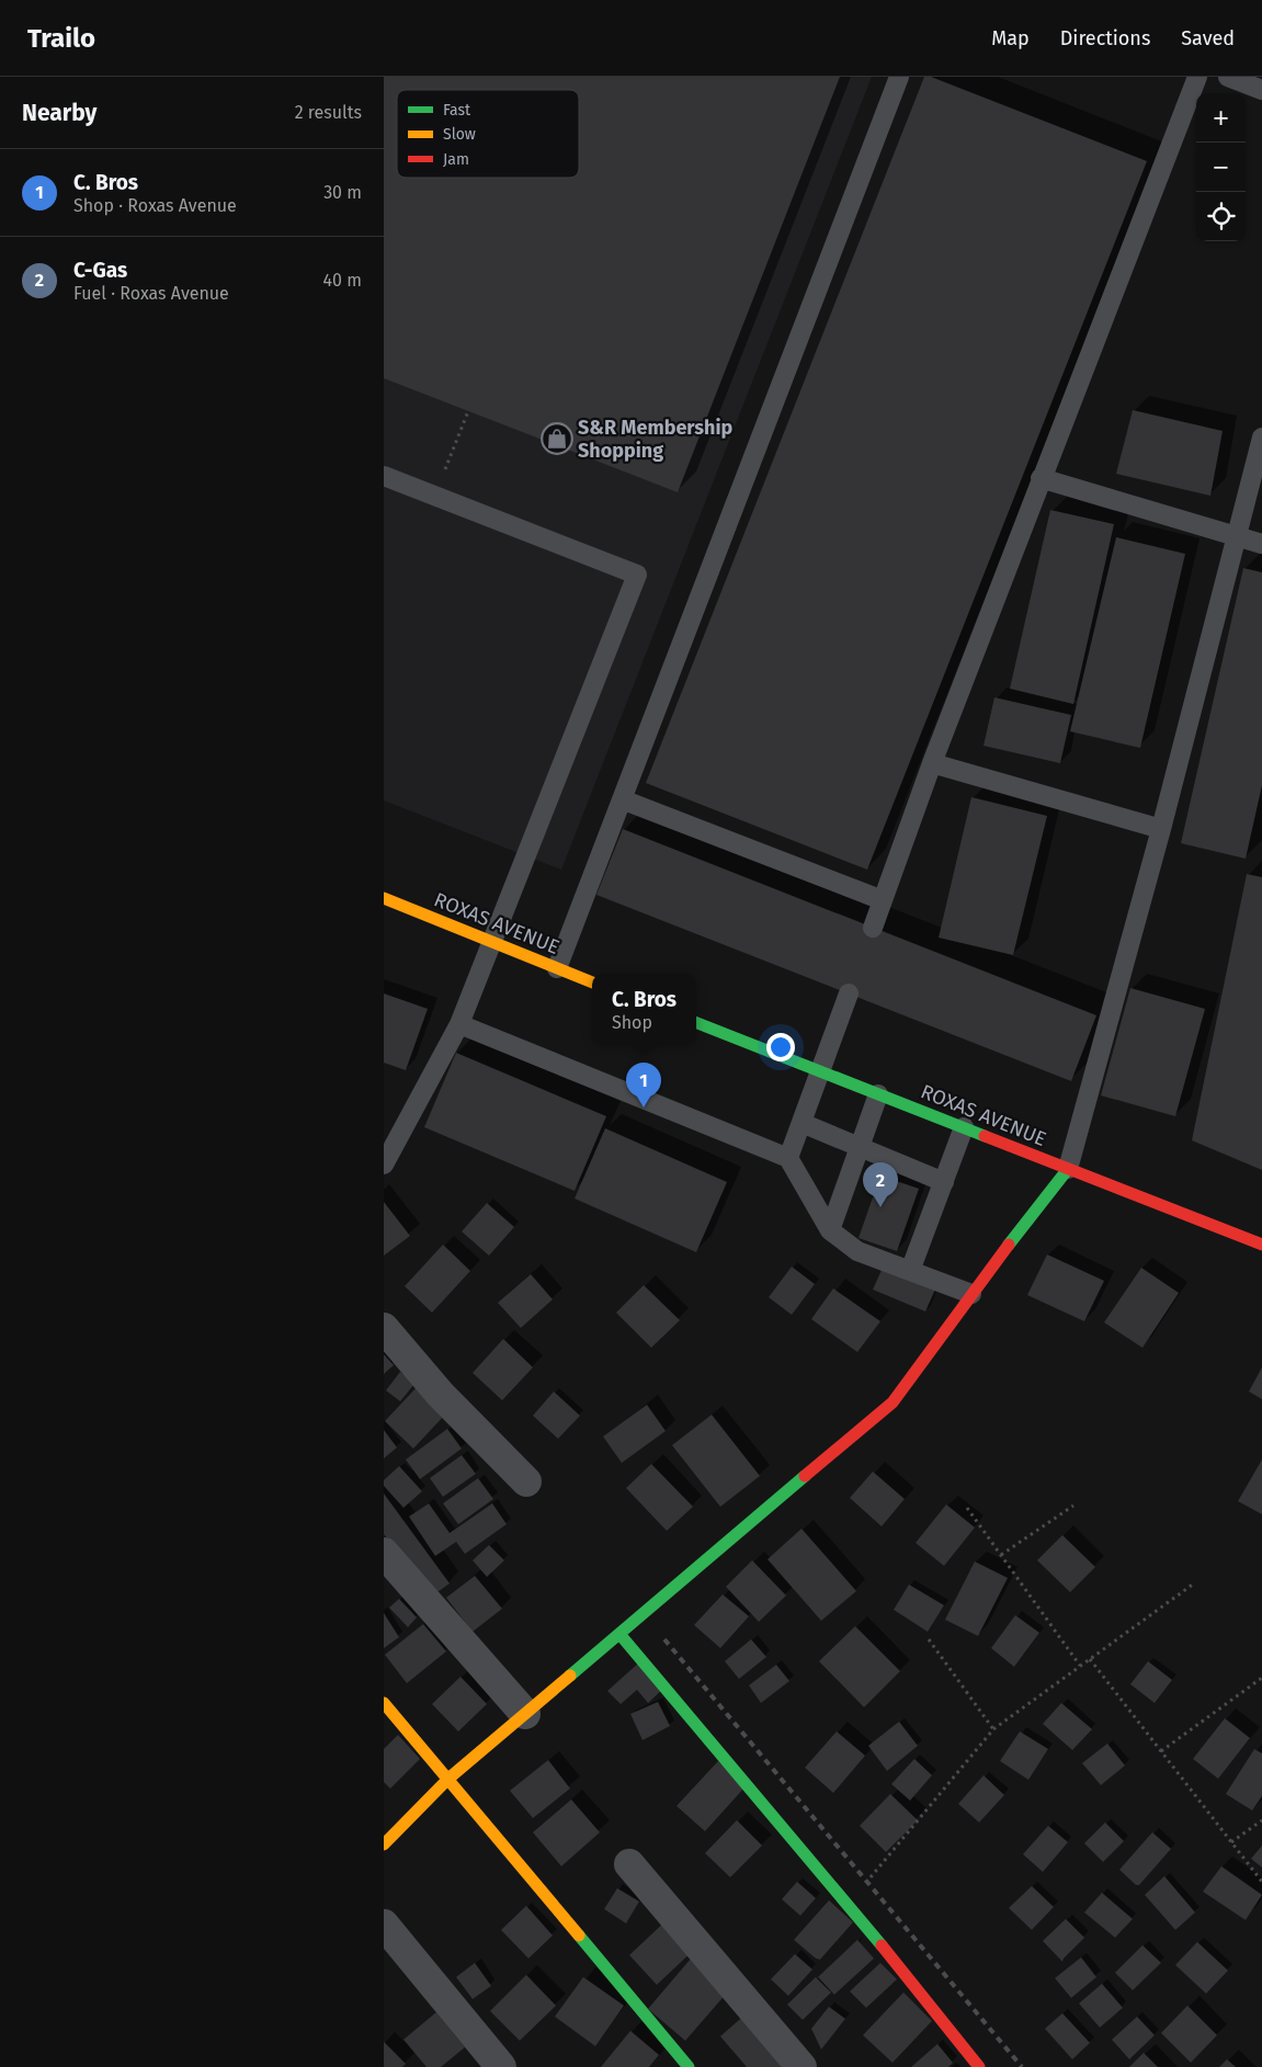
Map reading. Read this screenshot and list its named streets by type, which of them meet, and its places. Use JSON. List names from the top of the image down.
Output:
{
  "streets": {
    "main road": ["ROXAS AVENUE"]
  },
  "places": {
    "shop": ["S&R Membership Shopping"]
  },
  "legend": ["Fast", "Slow", "Jam"],
  "page": {
    "header": "Trailo",
    "nav": ["Map", "Directions", "Saved"],
    "heading": ["Nearby", "2 results"],
    "map_buttons": ["+", "−"],
    "list": [
      {
        "mark": "1",
        "name": "C. Bros",
        "note": "Shop · Roxas Avenue",
        "value": "30 m"
      },
      {
        "mark": "2",
        "name": "C-Gas",
        "note": "Fuel · Roxas Avenue",
        "value": "40 m"
      }
    ],
    "popup": ["C. Bros", "Shop"],
    "pins": ["1", "2"]
  }
}
